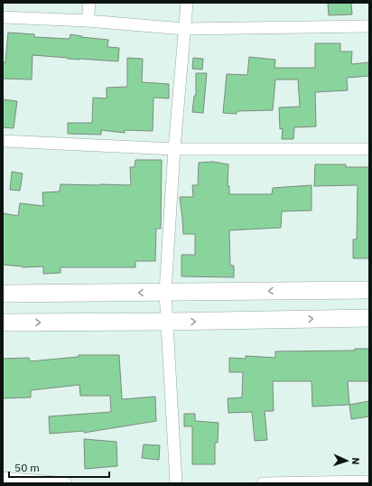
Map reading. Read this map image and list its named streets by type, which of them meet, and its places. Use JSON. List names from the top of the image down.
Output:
{
  "scale_bar": "50 m",
  "north": "right"
}
